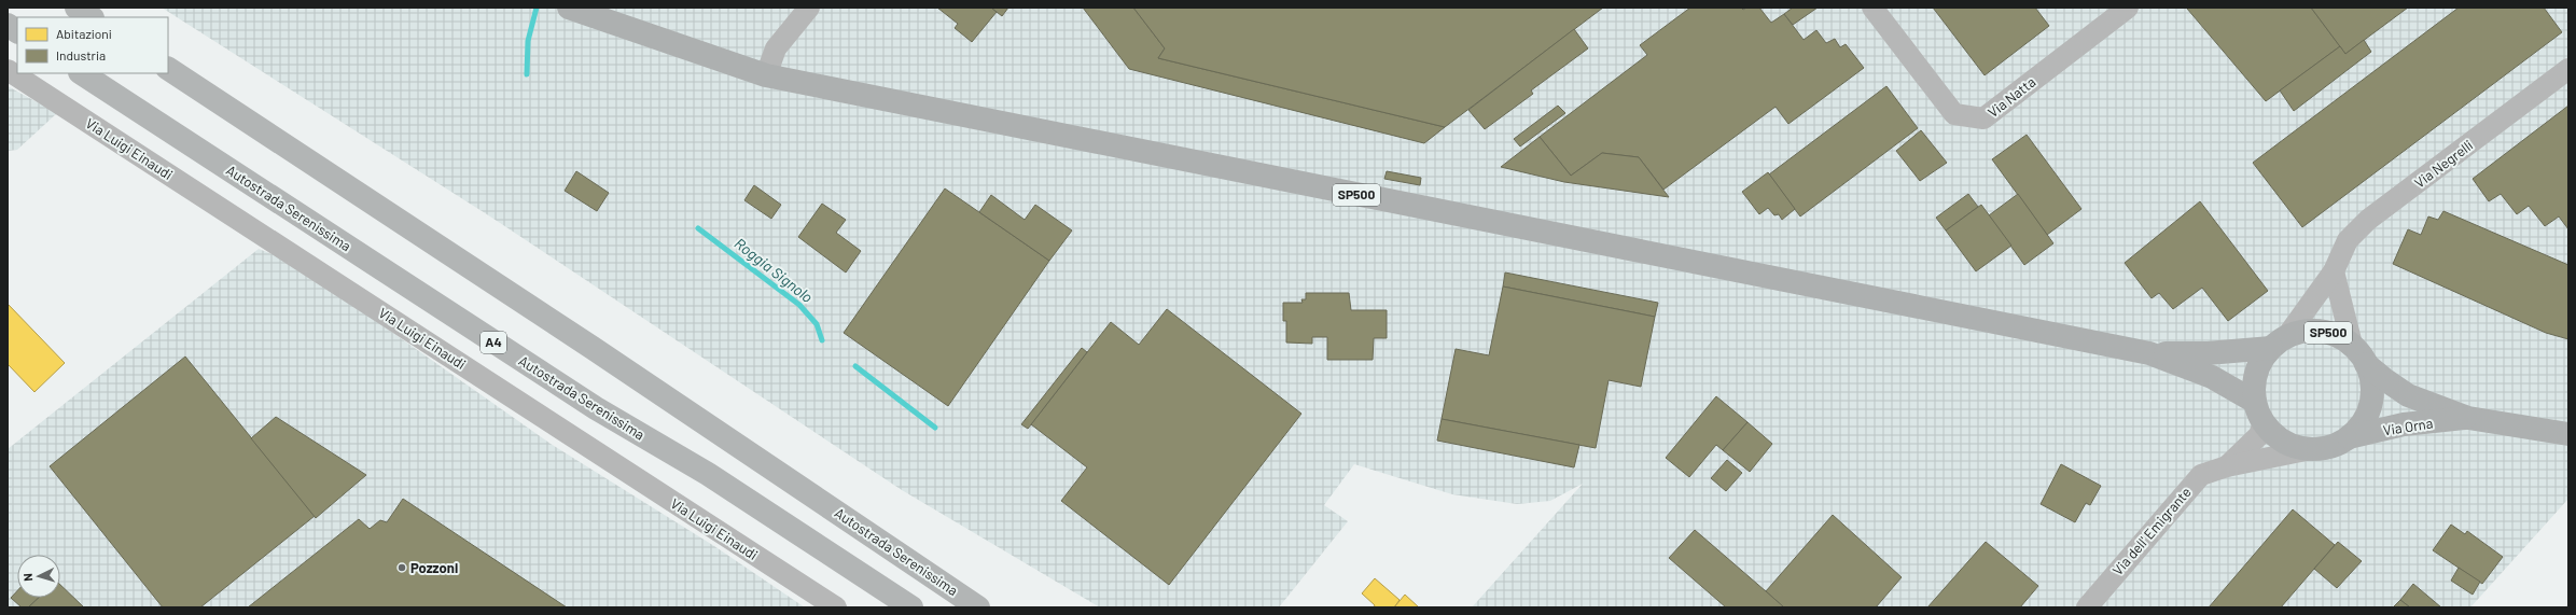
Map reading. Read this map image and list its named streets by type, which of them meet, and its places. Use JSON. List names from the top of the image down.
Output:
{
  "streets": {
    "highway": ["Autostrada Serenissima", "A4"],
    "main road": ["SP500", "Via Orna"],
    "street": [
      "Via Natta",
      "Via Luigi Einaudi",
      "Via Negrelli",
      "Via dell' Emigrante"
    ]
  },
  "crossings": [
    ["Via Negrelli", "SP500"],
    ["Via Negrelli", "Via Orna"],
    ["Via Negrelli", "Via dell' Emigrante"],
    ["SP500", "Via Orna"],
    ["SP500", "Via dell' Emigrante"],
    ["Via Orna", "Via dell' Emigrante"]
  ],
  "water": ["Roggia Signolo"],
  "places": ["Pozzoni"],
  "legend": ["Abitazioni", "Industria"],
  "north": "left"
}
